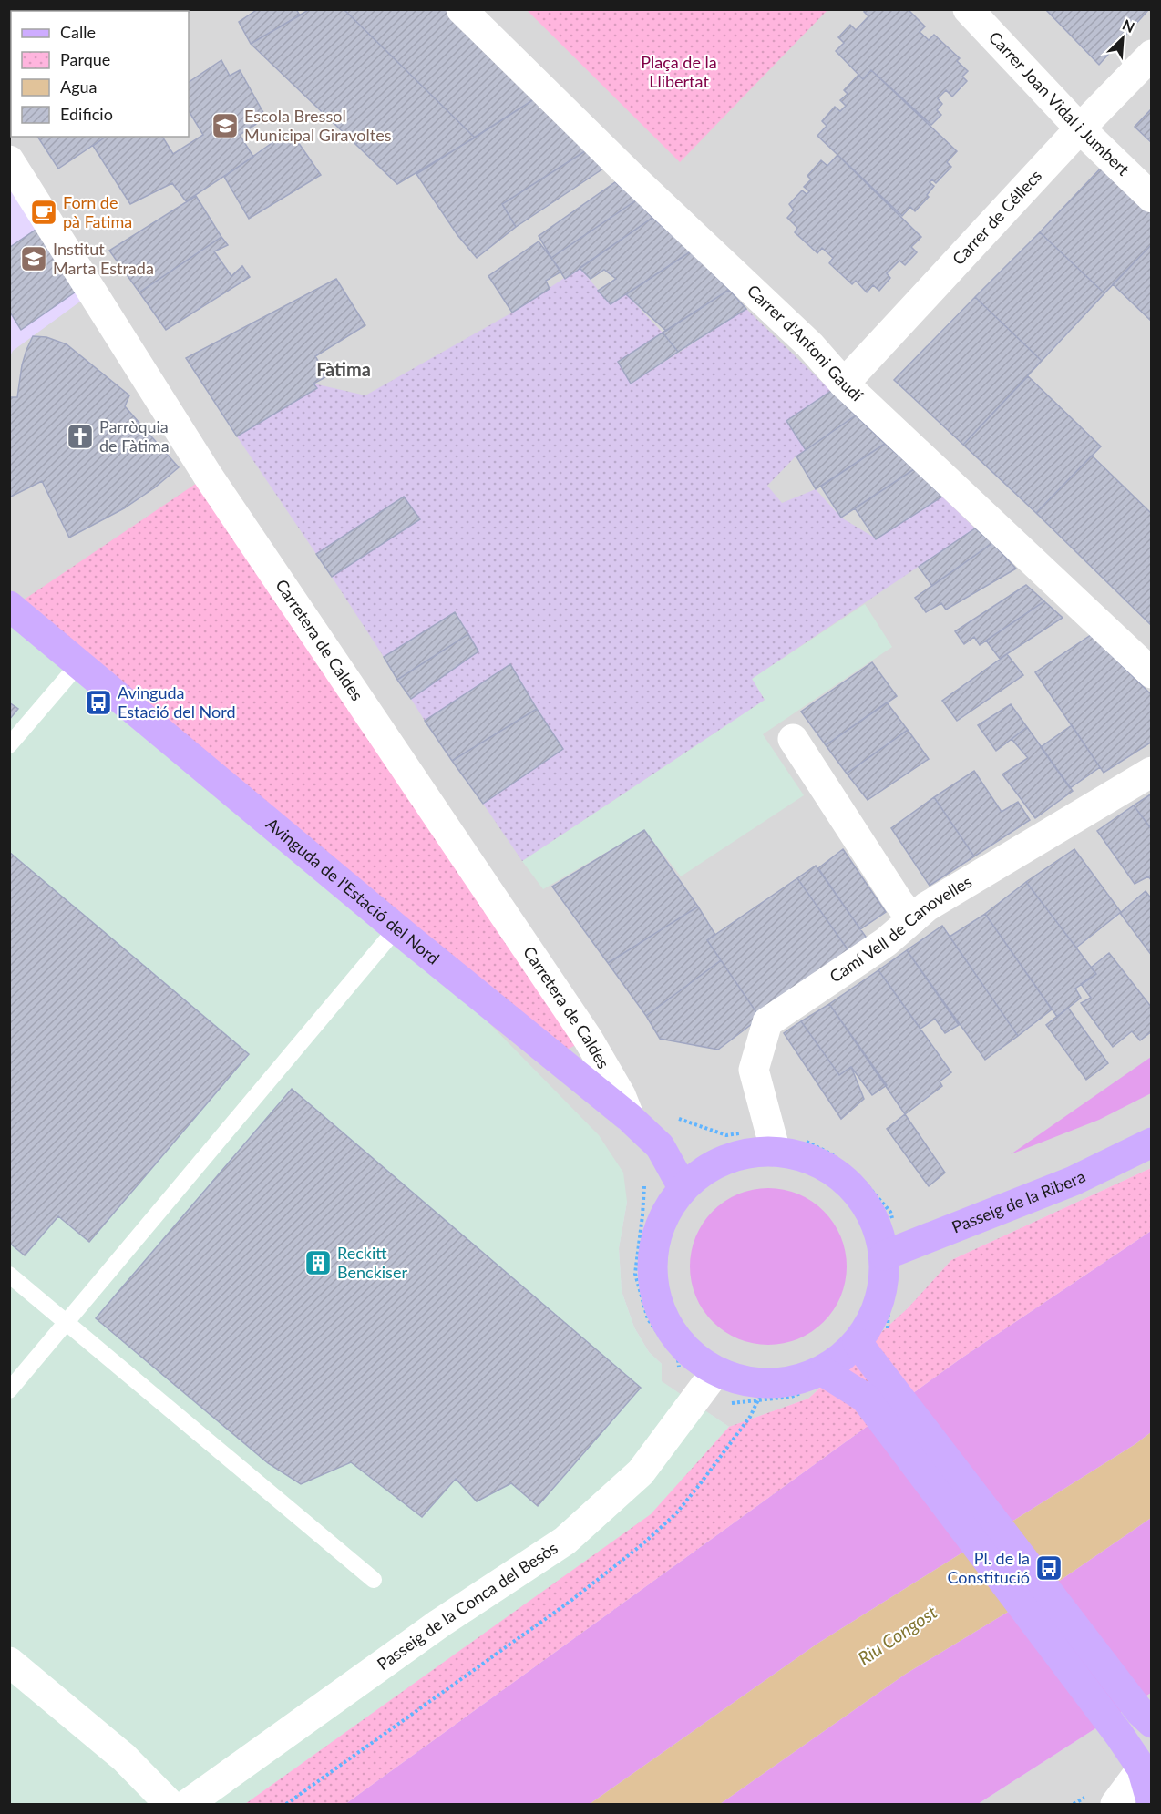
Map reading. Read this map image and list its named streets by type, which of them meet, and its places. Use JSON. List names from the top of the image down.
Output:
{
  "streets": {
    "street": [
      "Carrer Joan Vidal i Jumbert",
      "Carrer de Céllecs",
      "Carrer d'Antoni Gaudí",
      "Carretera de Caldes",
      "Avinguda de l'Estació del Nord",
      "Camí Vell de Canovelles",
      "Passeig de la Ribera",
      "Passeig de la Conca del Besòs"
    ]
  },
  "crossings": [
    ["Carrer Joan Vidal i Jumbert", "Carrer de Céllecs"],
    ["Carrer de Céllecs", "Carrer d'Antoni Gaudí"],
    ["Carretera de Caldes", "Avinguda de l'Estació del Nord"]
  ],
  "districts": ["Fàtima"],
  "water": ["Riu Congost"],
  "parks": ["Plaça de la Llibertat"],
  "places": {
    "school or university": ["Escola Bressol Municipal Giravoltes", "Institut Marta Estrada"],
    "cafe": ["Forn de pà Fatima"],
    "church": ["Parròquia de Fàtima"],
    "bus stop": ["Avinguda Estació del Nord", "Pl. de la Constitució"],
    "building": ["Reckitt Benckiser"]
  },
  "legend": [
    "Calle",
    "Parque",
    "Agua",
    "Edificio"
  ],
  "north": "top right"
}
